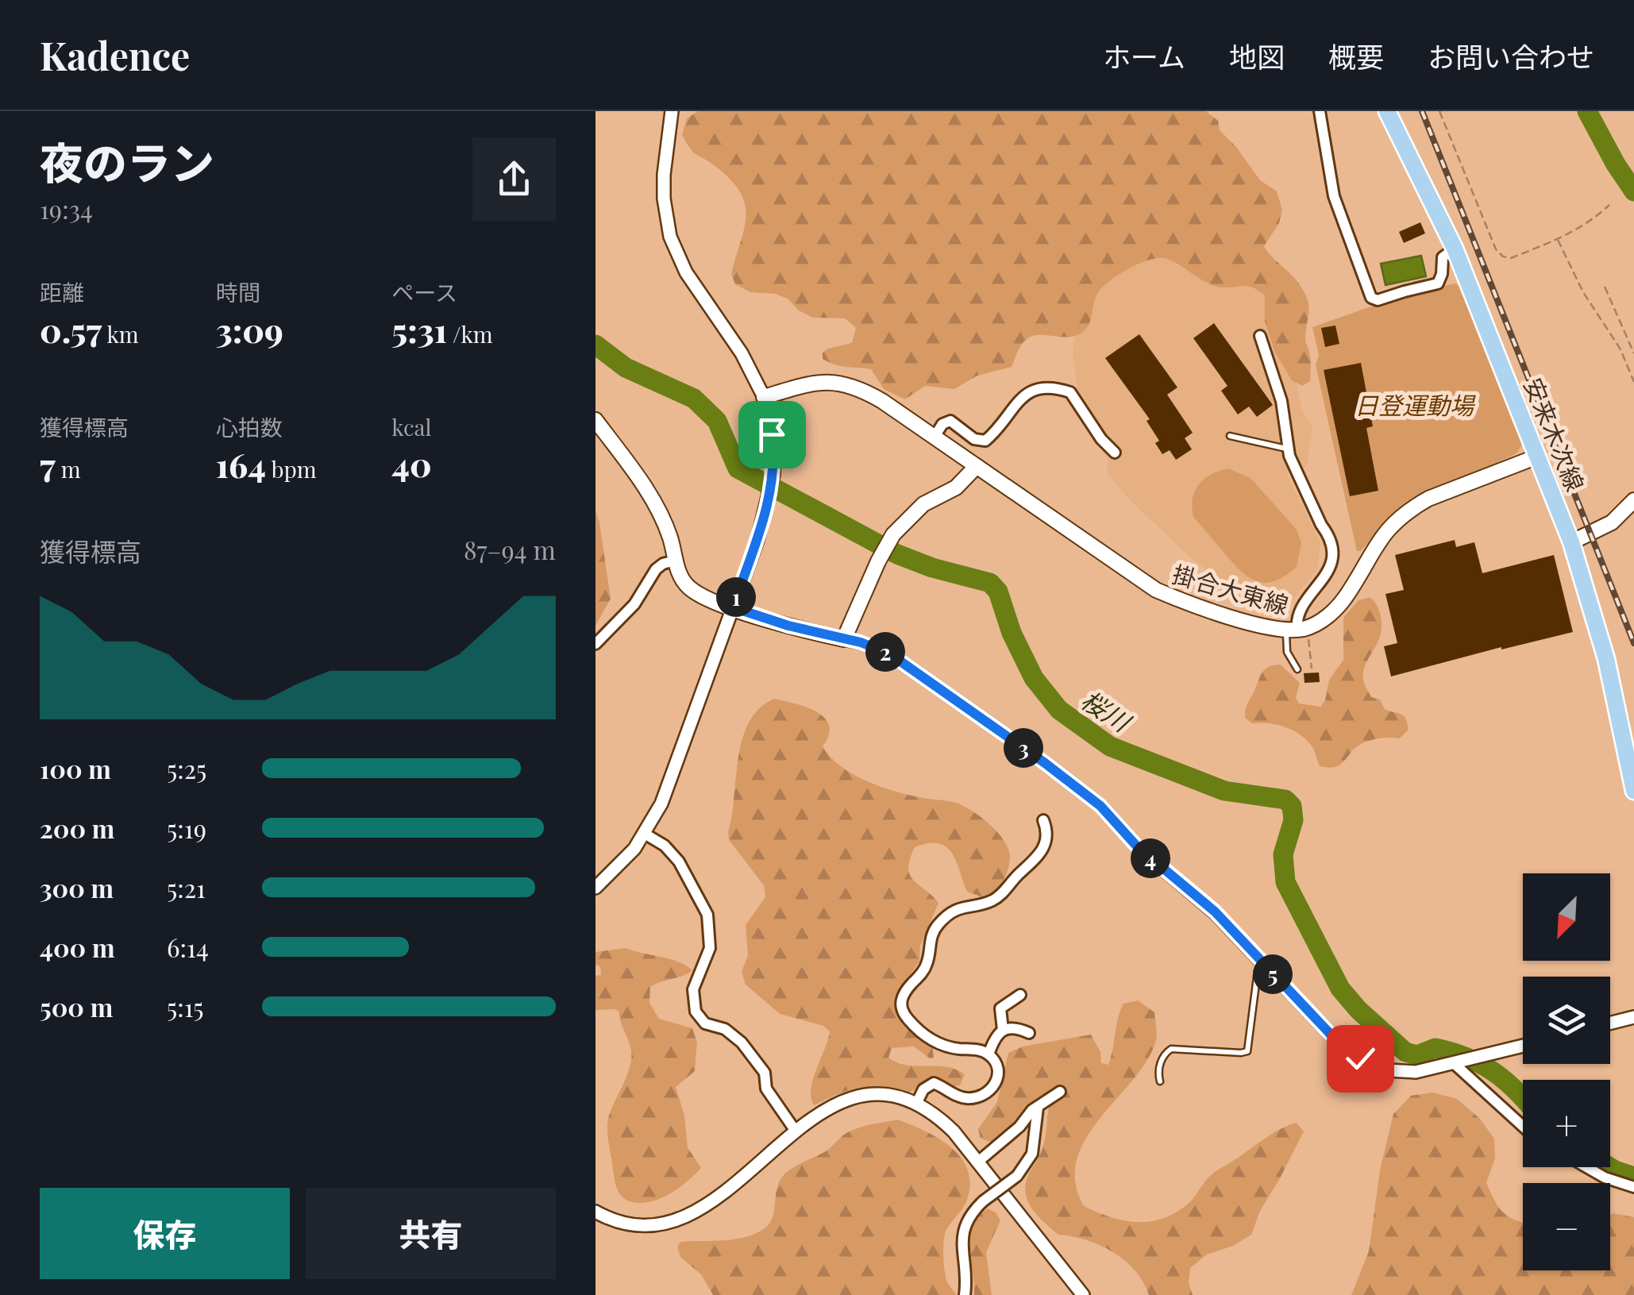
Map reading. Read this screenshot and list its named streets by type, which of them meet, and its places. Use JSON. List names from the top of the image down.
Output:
{
  "streets": {
    "main road": ["安来木次線", "掛合大東線"]
  },
  "crossings": [
    ["安来木次線", "掛合大東線"]
  ],
  "water": ["桜川"],
  "parks": ["日登運動場"],
  "north": "bottom left",
  "page": {
    "header": "Kadence",
    "nav": [
      "ホーム",
      "地図",
      "概要",
      "お問い合わせ"
    ],
    "heading": ["夜のラン", "19:34"],
    "stats": [
      ["距離", "0.57 km"],
      ["時間", "3:09"],
      ["ペース", "5:31 /km"],
      ["獲得標高", "7 m"],
      ["心拍数", "164 bpm"],
      ["kcal", "40"]
    ],
    "chart": ["獲得標高", "87–94 m"],
    "pins": [
      "1",
      "2",
      "3",
      "4",
      "5"
    ],
    "list": [
      {
        "name": "100 m",
        "note": "5:25"
      },
      {
        "name": "200 m",
        "note": "5:19"
      },
      {
        "name": "300 m",
        "note": "5:21"
      },
      {
        "name": "400 m",
        "note": "6:14"
      },
      {
        "name": "500 m",
        "note": "5:15"
      }
    ],
    "map_buttons": ["+", "−"],
    "buttons": ["保存", "共有"]
  }
}
